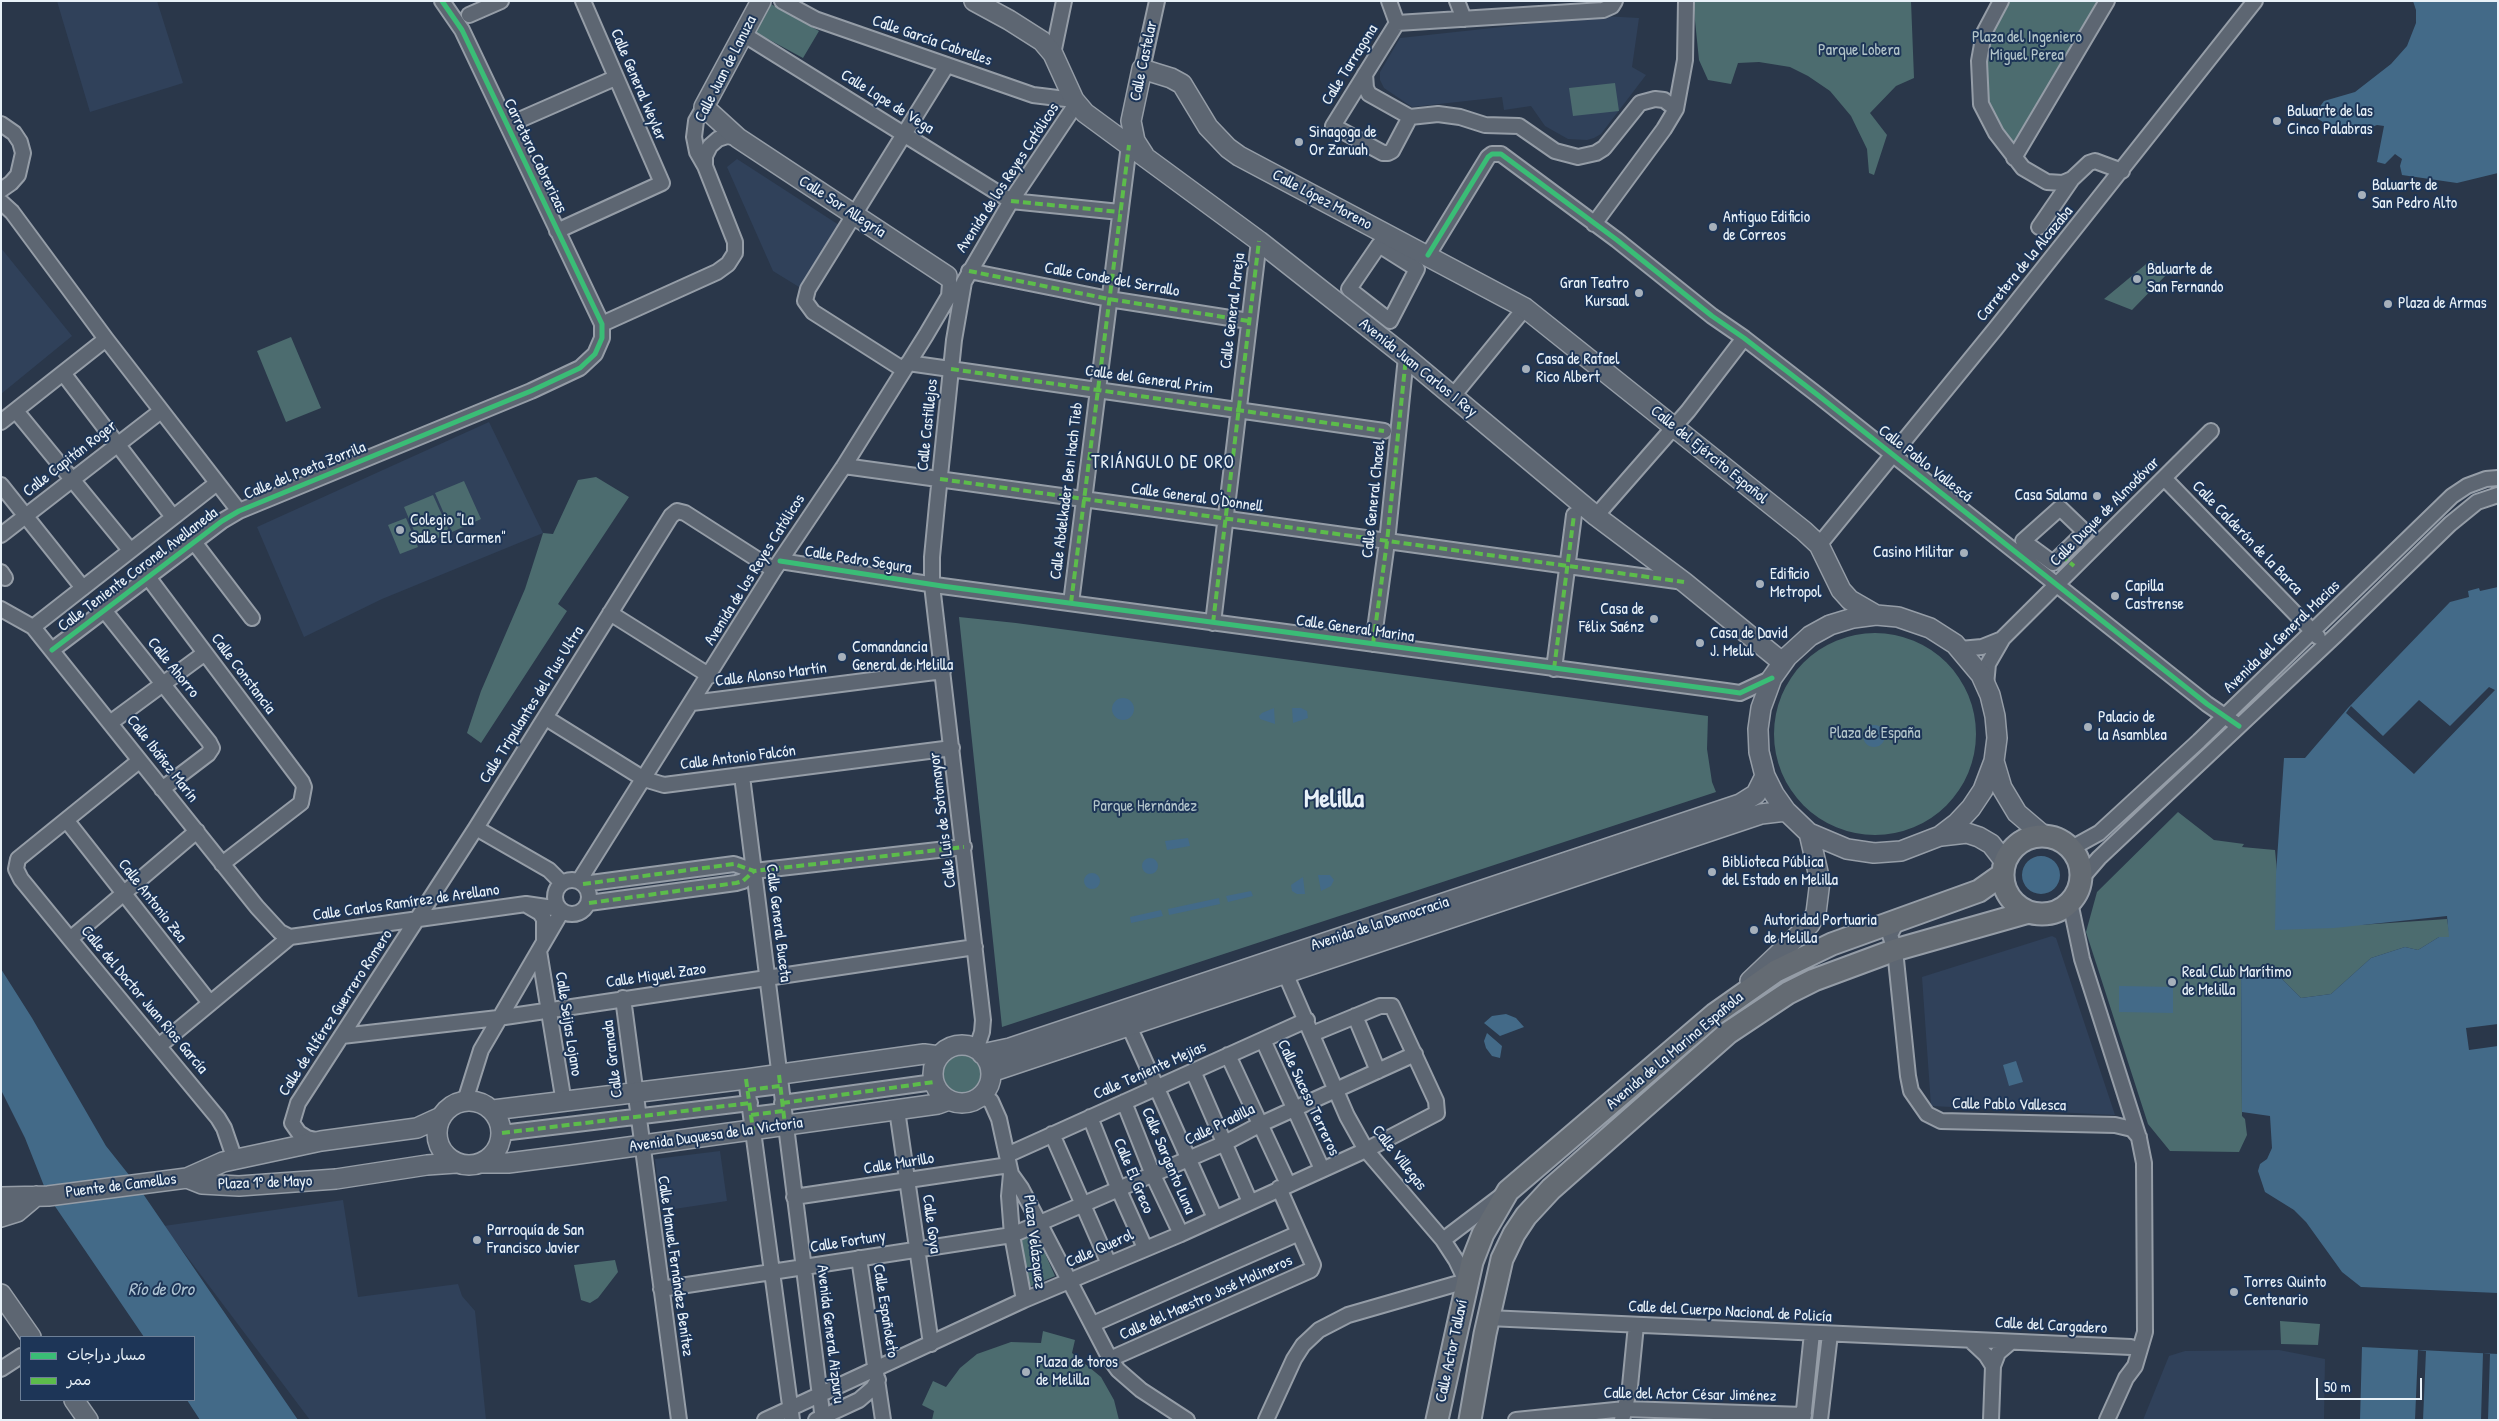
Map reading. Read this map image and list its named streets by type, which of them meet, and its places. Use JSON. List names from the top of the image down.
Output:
{
  "streets": {
    "main road": [
      "Calle Castelar",
      "Calle Juan de Lanuza",
      "Calle López Moreno",
      "Calle Sor Allegría",
      "Avenida Juan Carlos I Rey",
      "Calle del Ejército Español",
      "Avenida de la Democracia",
      "Avenida de La Marina Española",
      "Avenida Duquesa de la Victoria",
      "Plaza 1º de Mayo",
      "Puente de Camellos",
      "Calle Actor Tallaví"
    ],
    "street": [
      "Calle García Cabrelles",
      "Calle Tarragona",
      "Calle General Weyler",
      "Calle Lope de Vega",
      "Carretera Cabrerizas",
      "Avenida de los Reyes Católicos",
      "Carretera de la Alcazaba",
      "Calle Conde del Serrallo",
      "Calle General Pareja",
      "Calle del General Prim",
      "Calle Castillejos",
      "Calle Capitán Roger",
      "Calle Pablo Vallescá",
      "Calle del Poeta Zorrila",
      "Calle Abdelkader Ben Hach Tieb",
      "Calle General O'Donnell",
      "Calle General Chacel",
      "Calle Duque de Almodóvar",
      "Calle Calderón de la Barca",
      "Calle Pedro Segura",
      "Calle Teniente Coronel Avellaneda",
      "Calle General Marina",
      "Avenida del General Macias",
      "Calle Ahorro",
      "Calle Constancia",
      "Calle Alonso Martín",
      "Calle Tripulantes del Plus Ultra",
      "Calle Antonio Falcón",
      "Calle Ibáñez Marín",
      "Calle Luis de Sotomayor",
      "Calle Antonio Zea",
      "Calle Carlos Ramírez de Arellano",
      "Calle General Buceta",
      "Calle Miguel Zazo",
      "Calle del Doctor Juan Rios García",
      "Calle de Alférez Guerrero Romero",
      "Calle Seijas Lojano",
      "Calle Granada",
      "Calle Teniente Mejias",
      "Calle Suceso Terreros",
      "Calle Pablo Vallesca",
      "Calle Pradilla",
      "Calle Villegas",
      "Calle Sargento Luna",
      "Calle Murillo",
      "Calle El Greco",
      "Calle Goya",
      "Calle Fortuny",
      "Plaza Velázquez",
      "Calle Querol",
      "Calle Manuel Fernández Benítez",
      "Calle del Maestro José Molineros",
      "Calle Españoleto",
      "Calle del Cuerpo Nacional de Policía",
      "Calle del Cargadero",
      "Avenida General Aizpuru",
      "Calle del Actor César Jiménez"
    ]
  },
  "crossings": [
    ["Calle García Cabrelles", "Avenida de los Reyes Católicos"],
    ["Calle García Cabrelles", "Avenida Juan Carlos I Rey"],
    ["Calle Castelar", "Calle López Moreno"],
    ["Calle Castelar", "Avenida Juan Carlos I Rey"],
    ["Calle Juan de Lanuza", "Calle Lope de Vega"],
    ["Calle Juan de Lanuza", "Calle Sor Allegría"],
    ["Calle General Weyler", "Carretera Cabrerizas"],
    ["Calle Lope de Vega", "Avenida de los Reyes Católicos"],
    ["Carretera Cabrerizas", "Calle del Poeta Zorrila"],
    ["Avenida de los Reyes Católicos", "Calle Sor Allegría"],
    ["Avenida de los Reyes Católicos", "Calle Conde del Serrallo"],
    ["Avenida de los Reyes Católicos", "Avenida Juan Carlos I Rey"],
    ["Avenida de los Reyes Católicos", "Calle del General Prim"],
    ["Avenida de los Reyes Católicos", "Calle Castillejos"],
    ["Avenida de los Reyes Católicos", "Calle General O'Donnell"],
    ["Avenida de los Reyes Católicos", "Calle Pedro Segura"],
    ["Avenida de los Reyes Católicos", "Calle Alonso Martín"],
    ["Avenida de los Reyes Católicos", "Calle Tripulantes del Plus Ultra"],
    ["Avenida de los Reyes Católicos", "Calle Antonio Falcón"],
    ["Avenida de los Reyes Católicos", "Calle Carlos Ramírez de Arellano"],
    ["Calle López Moreno", "Calle del Ejército Español"],
    ["Calle López Moreno", "Calle Pablo Vallescá"],
    ["Carretera de la Alcazaba", "Calle del Ejército Español"],
    ["Carretera de la Alcazaba", "Calle Pablo Vallescá"],
    ["Calle Conde del Serrallo", "Calle General Pareja"],
    ["Calle Conde del Serrallo", "Calle Castillejos"],
    ["Calle Conde del Serrallo", "Calle Abdelkader Ben Hach Tieb"],
    ["Calle General Pareja", "Avenida Juan Carlos I Rey"],
    ["Calle General Pareja", "Calle del General Prim"],
    ["Calle General Pareja", "Calle General O'Donnell"],
    ["Calle General Pareja", "Calle General Marina"],
    ["Avenida Juan Carlos I Rey", "Calle Abdelkader Ben Hach Tieb"],
    ["Avenida Juan Carlos I Rey", "Calle General O'Donnell"],
    ["Avenida Juan Carlos I Rey", "Calle General Chacel"],
    ["Calle del General Prim", "Calle Castillejos"],
    ["Calle del General Prim", "Calle Abdelkader Ben Hach Tieb"],
    ["Calle Castillejos", "Calle General O'Donnell"],
    ["Calle Castillejos", "Calle Pedro Segura"],
    ["Calle Castillejos", "Calle General Marina"],
    ["Calle Castillejos", "Calle Luis de Sotomayor"],
    ["Calle Pablo Vallescá", "Calle Duque de Almodóvar"],
    ["Calle Pablo Vallescá", "Avenida del General Macias"],
    ["Calle del Poeta Zorrila", "Calle Teniente Coronel Avellaneda"],
    ["Calle Abdelkader Ben Hach Tieb", "Calle General O'Donnell"],
    ["Calle Abdelkader Ben Hach Tieb", "Calle General Marina"],
    ["Calle General O'Donnell", "Calle General Chacel"],
    ["Calle General Chacel", "Calle General Marina"],
    ["Calle Duque de Almodóvar", "Calle Calderón de la Barca"],
    ["Calle Calderón de la Barca", "Avenida del General Macias"],
    ["Calle Pedro Segura", "Calle General Marina"],
    ["Calle Pedro Segura", "Calle Tripulantes del Plus Ultra"],
    ["Calle Pedro Segura", "Calle Luis de Sotomayor"],
    ["Calle Teniente Coronel Avellaneda", "Calle Ahorro"],
    ["Calle Teniente Coronel Avellaneda", "Calle Constancia"],
    ["Calle Teniente Coronel Avellaneda", "Calle Ibáñez Marín"],
    ["Calle General Marina", "Calle Luis de Sotomayor"],
    ["Avenida del General Macias", "Avenida de La Marina Española"],
    ["Calle Ahorro", "Calle Ibáñez Marín"],
    ["Calle Constancia", "Calle Ibáñez Marín"],
    ["Calle Alonso Martín", "Calle Luis de Sotomayor"],
    ["Calle Tripulantes del Plus Ultra", "Calle Antonio Falcón"],
    ["Calle Tripulantes del Plus Ultra", "Calle Carlos Ramírez de Arellano"],
    ["Calle Tripulantes del Plus Ultra", "Calle de Alférez Guerrero Romero"],
    ["Calle Antonio Falcón", "Calle Luis de Sotomayor"],
    ["Calle Antonio Falcón", "Calle General Buceta"],
    ["Calle Ibáñez Marín", "Calle Carlos Ramírez de Arellano"],
    ["Calle Luis de Sotomayor", "Avenida de la Democracia"],
    ["Calle Luis de Sotomayor", "Calle Miguel Zazo"],
    ["Calle Luis de Sotomayor", "Avenida Duquesa de la Victoria"],
    ["Calle Antonio Zea", "Calle del Doctor Juan Rios García"],
    ["Calle Carlos Ramírez de Arellano", "Calle de Alférez Guerrero Romero"],
    ["Calle General Buceta", "Calle Miguel Zazo"],
    ["Calle General Buceta", "Avenida Duquesa de la Victoria"],
    ["Calle General Buceta", "Avenida General Aizpuru"],
    ["Avenida de la Democracia", "Avenida Duquesa de la Victoria"],
    ["Avenida de la Democracia", "Calle Villegas"],
    ["Calle Miguel Zazo", "Calle de Alférez Guerrero Romero"],
    ["Calle Miguel Zazo", "Calle Seijas Lojano"],
    ["Calle Miguel Zazo", "Calle Granada"],
    ["Calle del Doctor Juan Rios García", "Plaza 1º de Mayo"],
    ["Calle de Alférez Guerrero Romero", "Plaza 1º de Mayo"],
    ["Calle Seijas Lojano", "Avenida Duquesa de la Victoria"],
    ["Avenida de La Marina Española", "Calle Pablo Vallesca"],
    ["Avenida de La Marina Española", "Calle Villegas"],
    ["Avenida de La Marina Española", "Calle Actor Tallaví"],
    ["Calle Granada", "Avenida Duquesa de la Victoria"],
    ["Calle Granada", "Calle Manuel Fernández Benítez"],
    ["Calle Teniente Mejias", "Calle Suceso Terreros"],
    ["Calle Teniente Mejias", "Calle Villegas"],
    ["Calle Teniente Mejias", "Calle Sargento Luna"],
    ["Calle Teniente Mejias", "Calle Murillo"],
    ["Calle Teniente Mejias", "Calle El Greco"],
    ["Calle Teniente Mejias", "Plaza Velázquez"],
    ["Calle Suceso Terreros", "Calle Pradilla"],
    ["Calle Suceso Terreros", "Calle Querol"],
    ["Calle Pradilla", "Calle Villegas"],
    ["Calle Pradilla", "Calle Sargento Luna"],
    ["Calle Pradilla", "Calle El Greco"],
    ["Calle Pradilla", "Calle Fortuny"],
    ["Calle Pradilla", "Plaza Velázquez"],
    ["Calle Pradilla", "Calle Querol"],
    ["Avenida Duquesa de la Victoria", "Plaza 1º de Mayo"],
    ["Avenida Duquesa de la Victoria", "Calle Goya"],
    ["Avenida Duquesa de la Victoria", "Calle Manuel Fernández Benítez"],
    ["Avenida Duquesa de la Victoria", "Avenida General Aizpuru"],
    ["Calle Villegas", "Calle Querol"],
    ["Calle Villegas", "Calle Actor Tallaví"],
    ["Calle Sargento Luna", "Calle Querol"],
    ["Calle Murillo", "Calle Goya"],
    ["Calle Murillo", "Plaza Velázquez"],
    ["Calle Murillo", "Avenida General Aizpuru"],
    ["Calle El Greco", "Calle Querol"],
    ["Plaza 1º de Mayo", "Puente de Camellos"],
    ["Calle Goya", "Calle Fortuny"],
    ["Calle Goya", "Calle Querol"],
    ["Calle Fortuny", "Plaza Velázquez"],
    ["Calle Fortuny", "Calle Manuel Fernández Benítez"],
    ["Calle Fortuny", "Calle Españoleto"],
    ["Calle Fortuny", "Avenida General Aizpuru"],
    ["Plaza Velázquez", "Calle Querol"],
    ["Plaza Velázquez", "Calle del Maestro José Molineros"],
    ["Calle Querol", "Calle Españoleto"],
    ["Calle Querol", "Avenida General Aizpuru"],
    ["Calle del Cuerpo Nacional de Policía", "Calle del Cargadero"],
    ["Calle del Cuerpo Nacional de Policía", "Calle Actor Tallaví"]
  ],
  "districts": ["TRIÁNGULO DE ORO", "Melilla"],
  "water": ["Río de Oro"],
  "parks": [
    "Plaza del Ingeniero Miguel Perea",
    "Parque Lobera",
    "Plaza de España",
    "Parque Hernández"
  ],
  "places": [
    "Baluarte de las Cinco Palabras",
    "Sinagoga de Or Zaruah",
    "Baluarte de San Pedro Alto",
    "Antiguo Edificio de Correos",
    "Baluarte de San Fernando",
    "Gran Teatro Kursaal",
    "Plaza de Armas",
    "Casa de Rafael Rico Albert",
    "Casa Salama",
    "Colegio \"La Salle El Carmen\"",
    "Casino Militar",
    "Edificio Metropol",
    "Capilla Castrense",
    "Casa de Félix Saénz",
    "Casa de David J. Melul",
    "Comandancia General de Melilla",
    "Palacio de la Asamblea",
    "Biblioteca Pública del Estado en Melilla",
    "Autoridad Portuaria de Melilla",
    "Real Club Marítimo de Melilla",
    "Parroquía de San Francisco Javier",
    "Torres Quinto Centenario",
    "Plaza de toros de Melilla"
  ],
  "legend": ["مسار دراجات", "ممر"],
  "scale_bar": "50 m"
}
